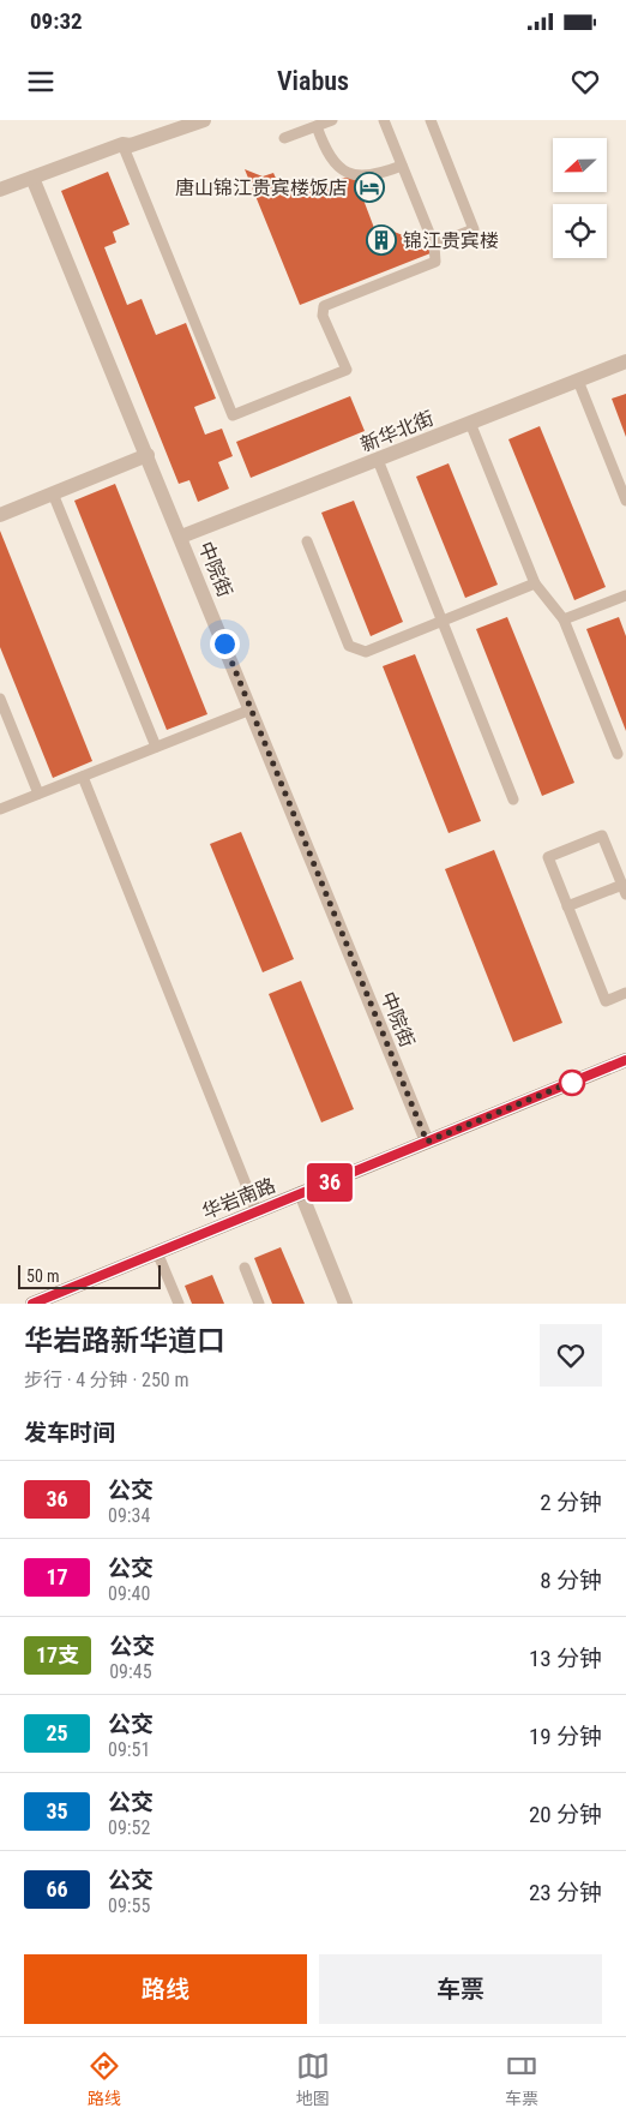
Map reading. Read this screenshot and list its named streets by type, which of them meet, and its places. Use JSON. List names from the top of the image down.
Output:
{
  "streets": {
    "street": ["新华北街", "中院街", "华岩南路"]
  },
  "crossings": [
    ["新华北街", "中院街"],
    ["中院街", "华岩南路"]
  ],
  "places": {
    "hotel": ["唐山锦江贵宾楼饭店"],
    "building": ["锦江贵宾楼"]
  },
  "lines": ["bus line 36"],
  "scale_bar": "50 m",
  "north": "left",
  "page": {
    "status": "09:32",
    "header": "Viabus",
    "on_map": "36",
    "scale": "50 m",
    "heading": [
      ["华岩路新华道口", "步行 · 4 分钟 · 250 m"],
      "发车时间"
    ],
    "list": [
      {
        "mark": "36",
        "name": "公交",
        "note": "09:34",
        "value": "2 分钟"
      },
      {
        "mark": "17",
        "name": "公交",
        "note": "09:40",
        "value": "8 分钟"
      },
      {
        "mark": "17支",
        "name": "公交",
        "note": "09:45",
        "value": "13 分钟"
      },
      {
        "mark": "25",
        "name": "公交",
        "note": "09:51",
        "value": "19 分钟"
      },
      {
        "mark": "35",
        "name": "公交",
        "note": "09:52",
        "value": "20 分钟"
      },
      {
        "mark": "66",
        "name": "公交",
        "note": "09:55",
        "value": "23 分钟"
      }
    ],
    "buttons": ["路线", "车票"],
    "tabs": ["路线", "地图", "车票"]
  }
}
